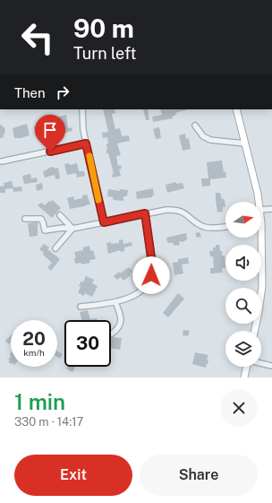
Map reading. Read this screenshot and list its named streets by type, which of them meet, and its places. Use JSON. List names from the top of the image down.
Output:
{
  "north": "right",
  "page": {
    "turn": ["90 m", "Turn left"],
    "then": "Then",
    "speed": "20 km/h",
    "limit": "30",
    "heading": ["1 min", "330 m · 14:17"],
    "buttons": ["Exit", "Share"]
  }
}
